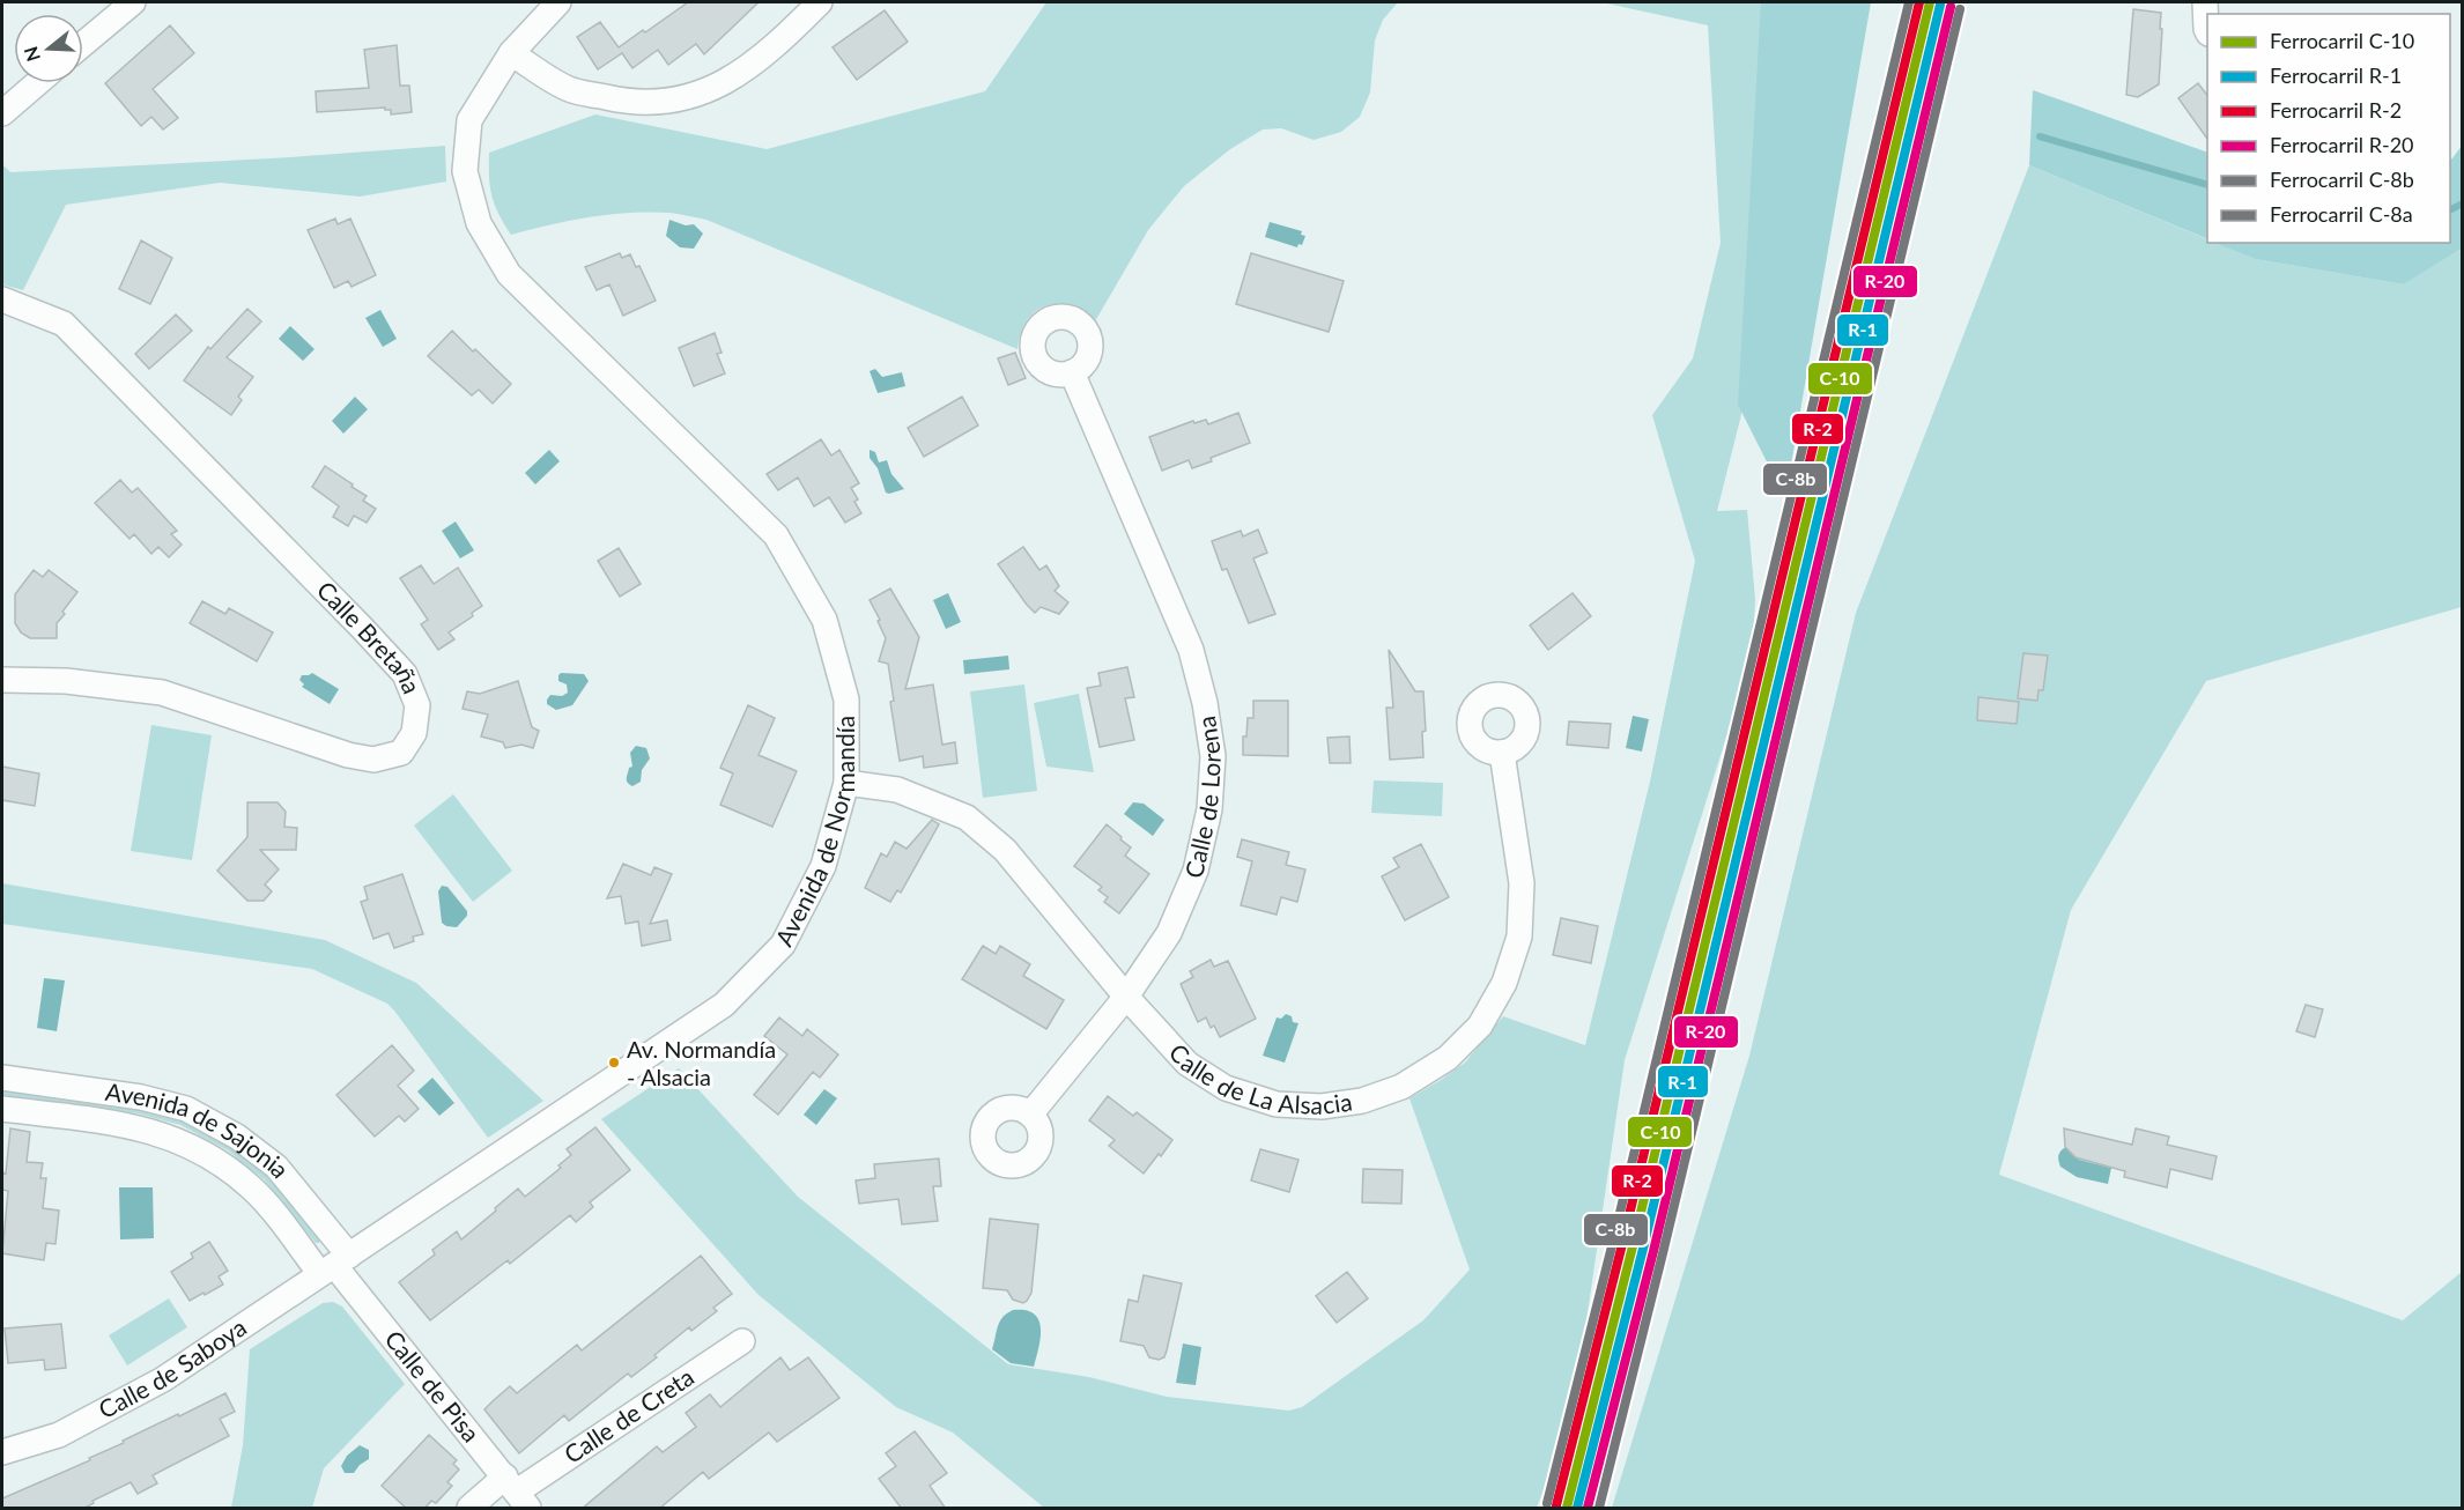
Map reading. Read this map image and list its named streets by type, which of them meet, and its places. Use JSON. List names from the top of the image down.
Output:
{
  "streets": {
    "street": [
      "Calle Bretaña",
      "Calle de Lorena",
      "Avenida de Normandía",
      "Calle de La Alsacia",
      "Avenida de Sajonia",
      "Calle de Saboya",
      "Calle de Pisa",
      "Calle de Creta"
    ]
  },
  "crossings": [
    ["Calle de Lorena", "Calle de La Alsacia"],
    ["Avenida de Normandía", "Calle de La Alsacia"],
    ["Avenida de Normandía", "Avenida de Sajonia"],
    ["Avenida de Normandía", "Calle de Saboya"],
    ["Avenida de Normandía", "Calle de Pisa"],
    ["Avenida de Sajonia", "Calle de Saboya"],
    ["Avenida de Sajonia", "Calle de Pisa"],
    ["Calle de Saboya", "Calle de Pisa"],
    ["Calle de Pisa", "Calle de Creta"]
  ],
  "places": ["Av. Normandía - Alsacia"],
  "lines": [
    "rail line C-10",
    "rail line R-2",
    "rail line C-8b",
    "rail line R-1",
    "rail line R-20",
    "rail line C-8a"
  ],
  "legend": [
    "Ferrocarril C-10",
    "Ferrocarril R-1",
    "Ferrocarril R-2",
    "Ferrocarril R-20",
    "Ferrocarril C-8b",
    "Ferrocarril C-8a"
  ],
  "north": "left"
}
